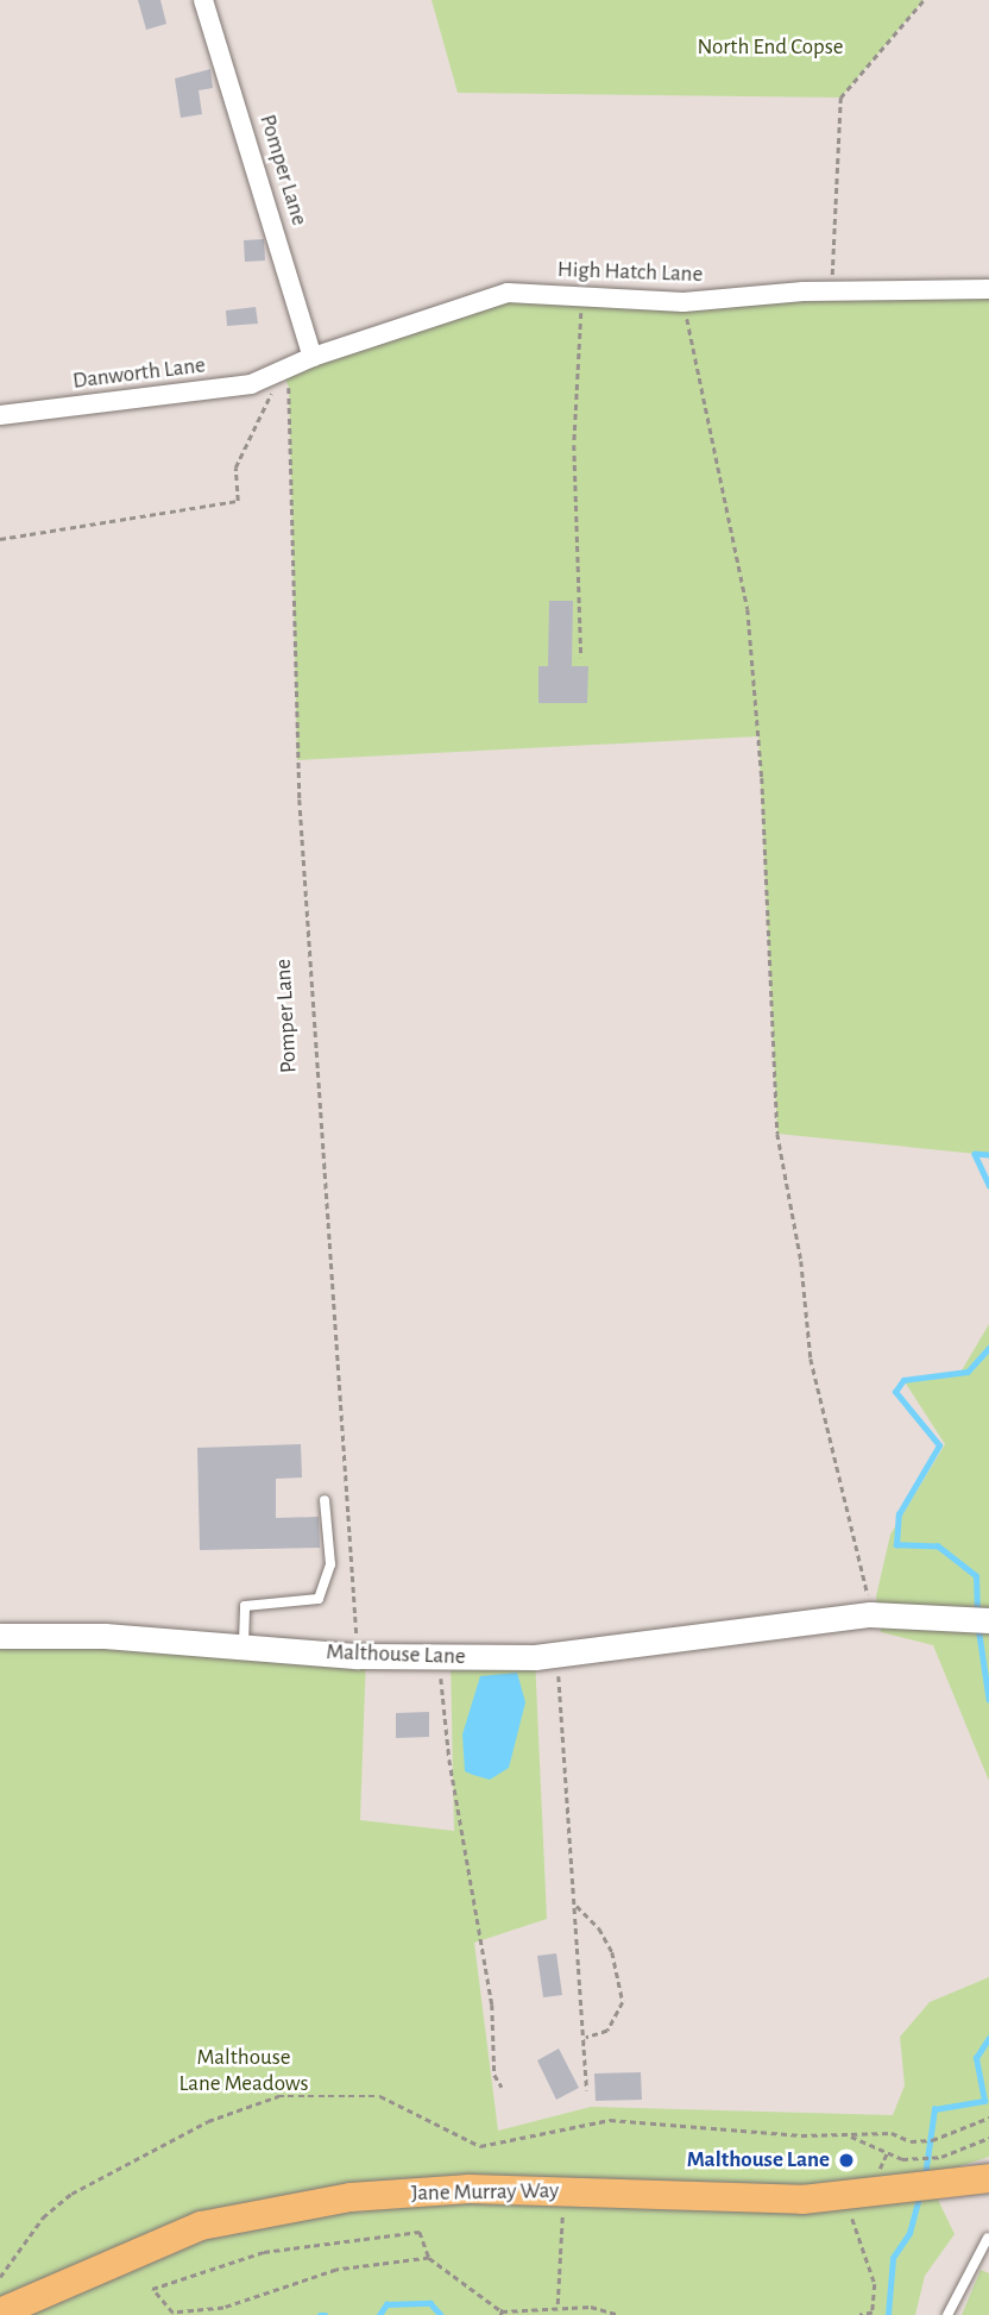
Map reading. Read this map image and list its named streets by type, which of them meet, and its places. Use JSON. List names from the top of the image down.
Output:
{
  "streets": {
    "main road": ["Jane Murray Way"],
    "street": [
      "Pomper Lane",
      "High Hatch Lane",
      "Danworth Lane",
      "Malthouse Lane"
    ]
  },
  "crossings": [
    ["Pomper Lane", "High Hatch Lane"],
    ["Pomper Lane", "Danworth Lane"],
    ["Pomper Lane", "Malthouse Lane"],
    ["High Hatch Lane", "Danworth Lane"]
  ],
  "parks": ["North End Copse", "Malthouse Lane Meadows"],
  "places": ["Malthouse Lane"]
}
